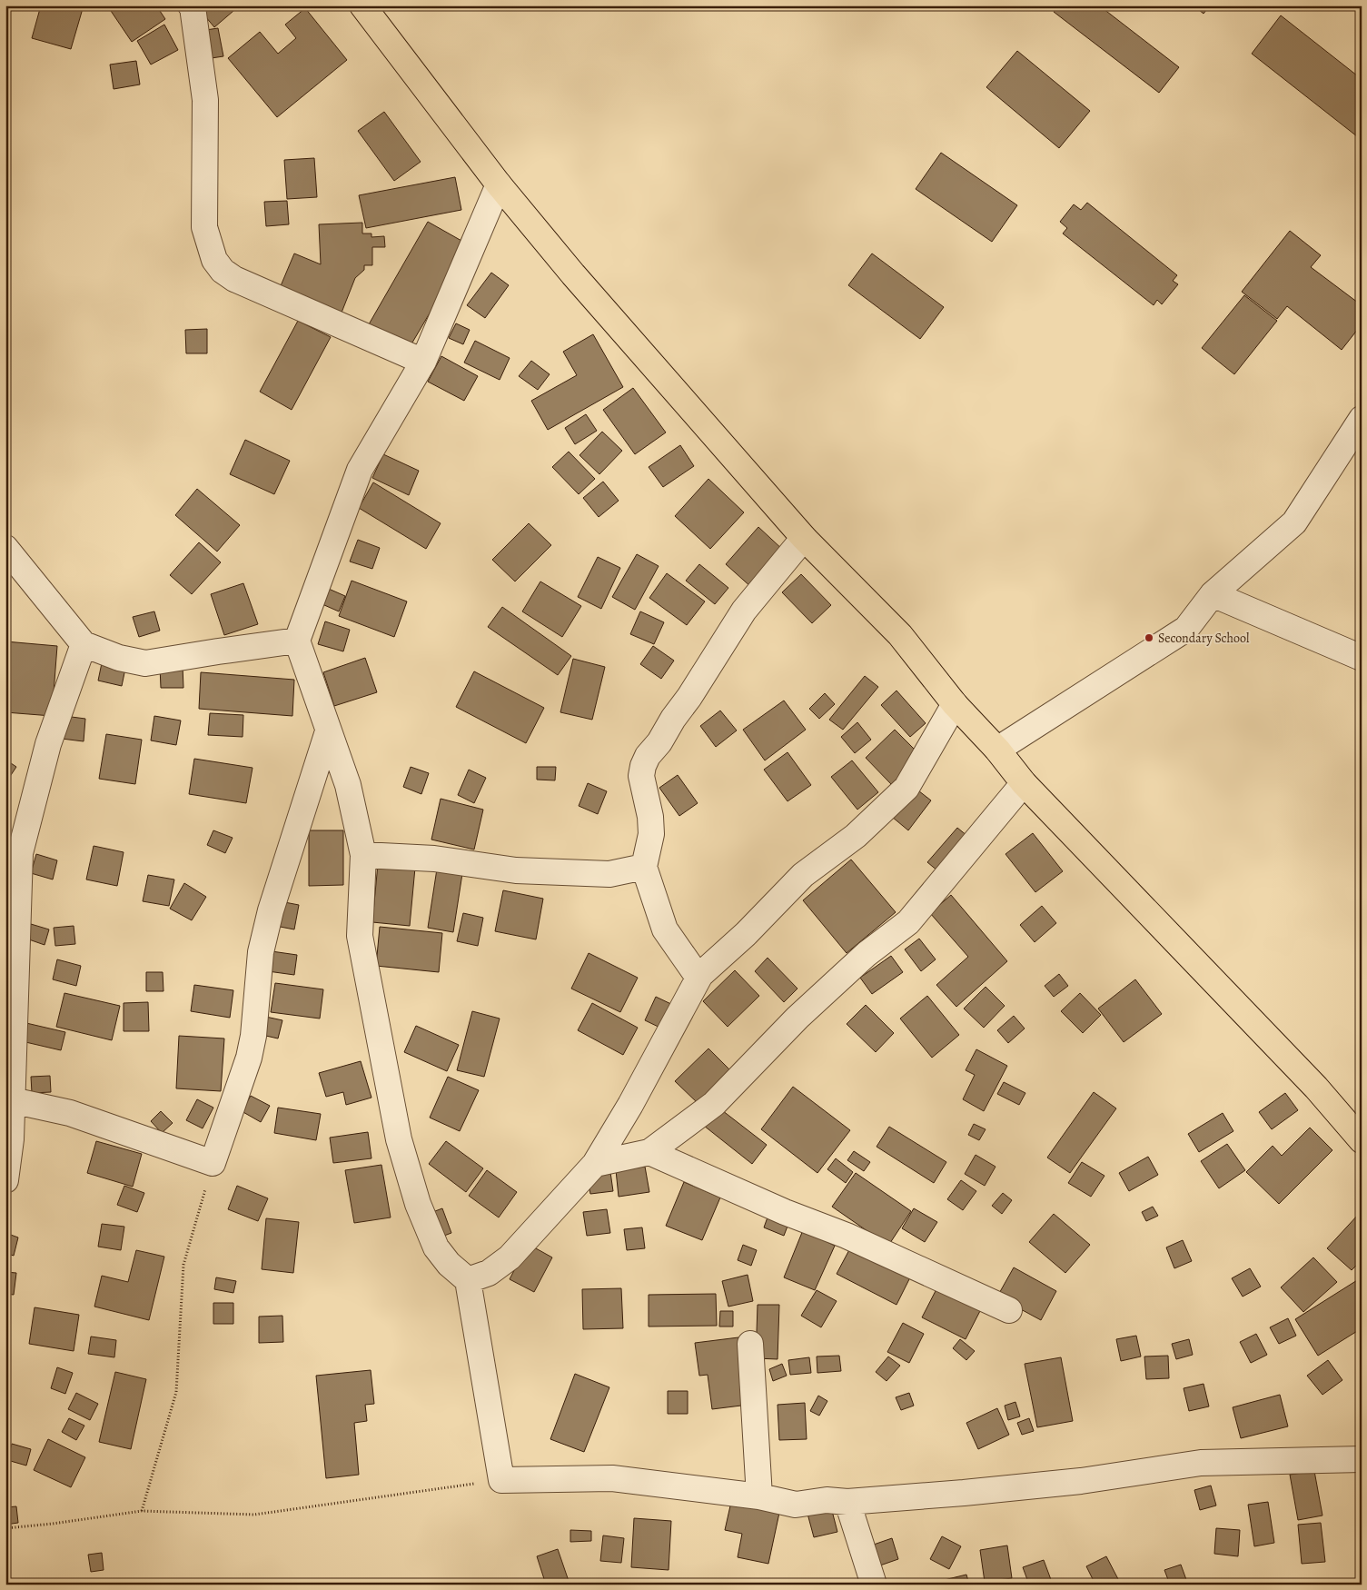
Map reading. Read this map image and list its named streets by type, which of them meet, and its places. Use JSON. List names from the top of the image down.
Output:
{
  "places": ["Secondary School"]
}
